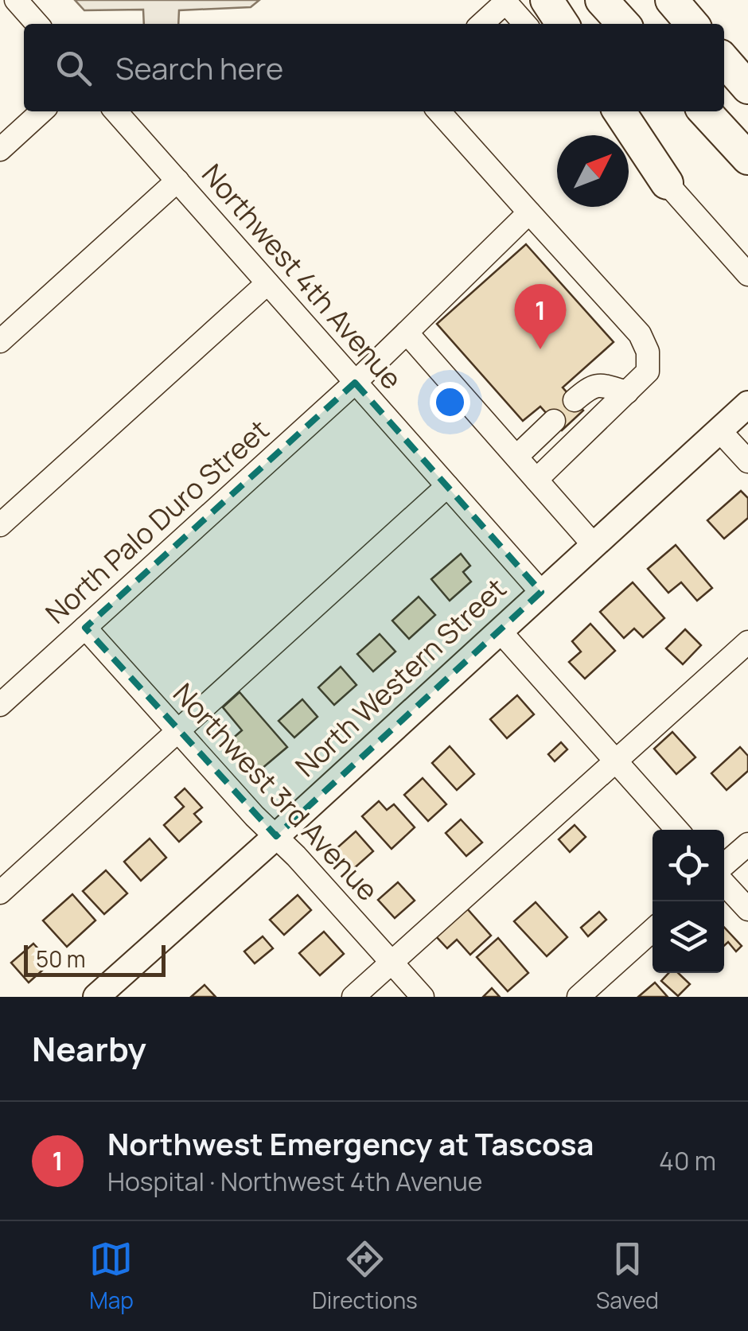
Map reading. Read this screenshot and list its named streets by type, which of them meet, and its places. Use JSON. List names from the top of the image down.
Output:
{
  "streets": {
    "main road": ["North Western Street"],
    "street": ["Northwest 4th Avenue", "North Palo Duro Street", "Northwest 3rd Avenue"]
  },
  "crossings": [
    ["Northwest 4th Avenue", "North Palo Duro Street"],
    ["Northwest 4th Avenue", "North Western Street"],
    ["North Palo Duro Street", "Northwest 3rd Avenue"],
    ["North Western Street", "Northwest 3rd Avenue"]
  ],
  "scale_bar": "50 m",
  "north": "top right",
  "page": {
    "search": "Search here",
    "pins": "1",
    "scale": "50 m",
    "heading": "Nearby",
    "list": [
      {
        "mark": "1",
        "name": "Northwest Emergency at Tascosa",
        "note": "Hospital · Northwest 4th Avenue",
        "value": "40 m"
      }
    ],
    "nav": ["Map", "Directions", "Saved"]
  }
}
